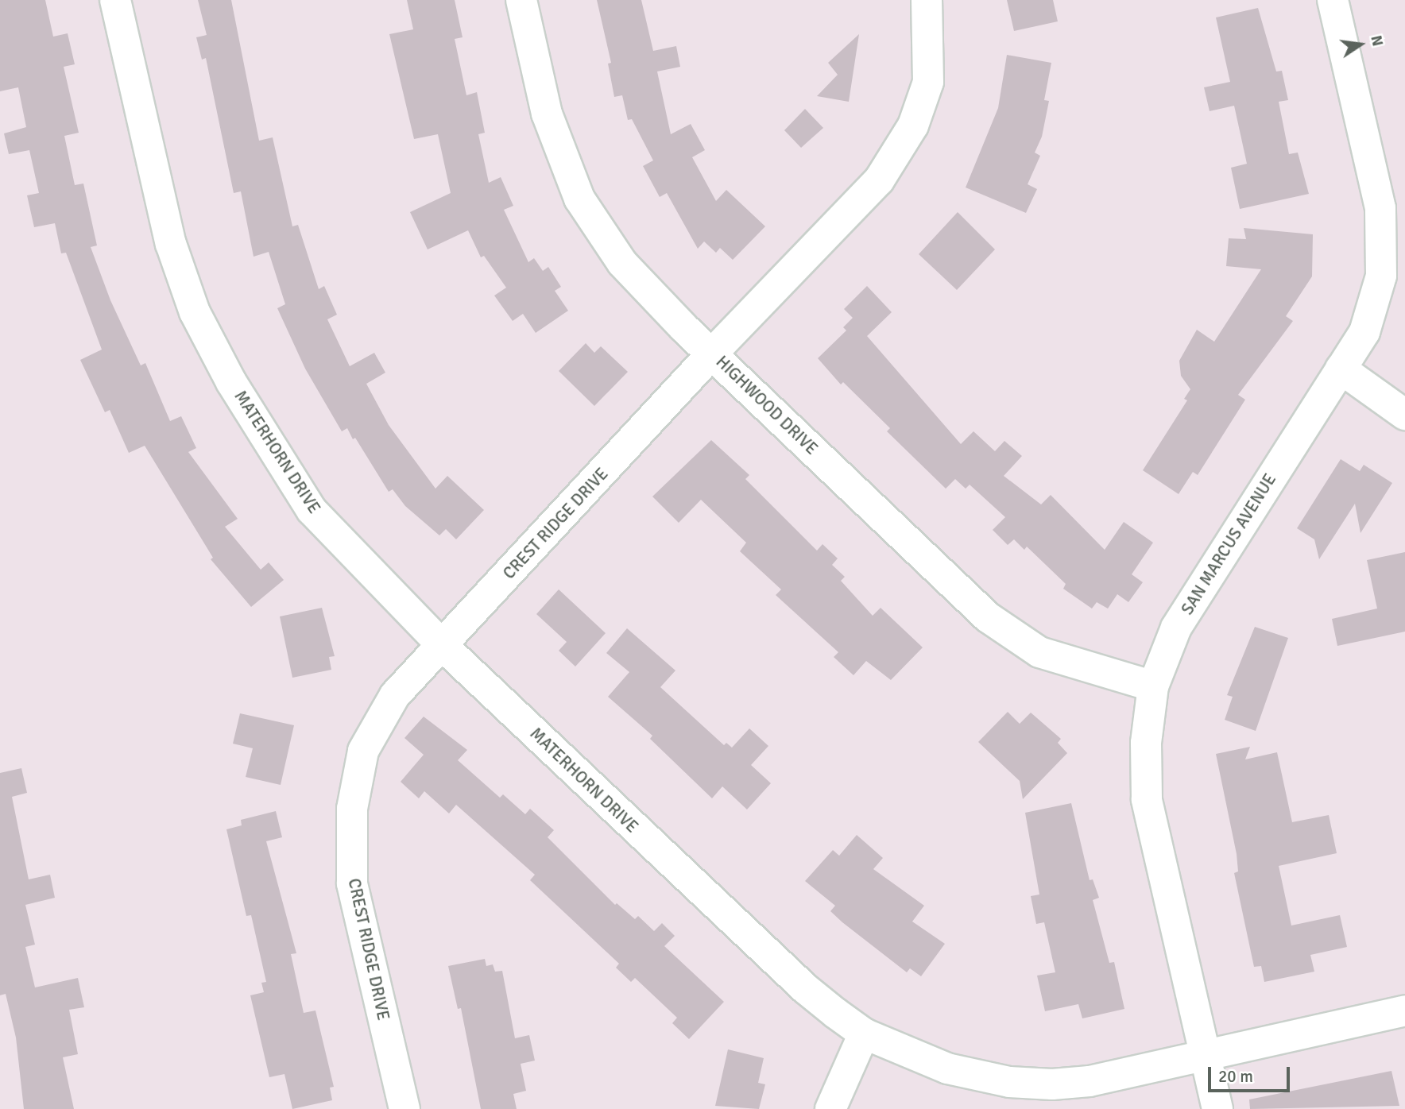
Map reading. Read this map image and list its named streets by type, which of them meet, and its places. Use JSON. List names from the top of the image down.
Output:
{
  "streets": {
    "street": [
      "HIGHWOOD DRIVE",
      "MATERHORN DRIVE",
      "CREST RIDGE DRIVE",
      "SAN MARCUS AVENUE"
    ]
  },
  "crossings": [
    ["HIGHWOOD DRIVE", "CREST RIDGE DRIVE"],
    ["HIGHWOOD DRIVE", "SAN MARCUS AVENUE"],
    ["MATERHORN DRIVE", "CREST RIDGE DRIVE"],
    ["MATERHORN DRIVE", "SAN MARCUS AVENUE"]
  ],
  "scale_bar": "20 m",
  "north": "right"
}
